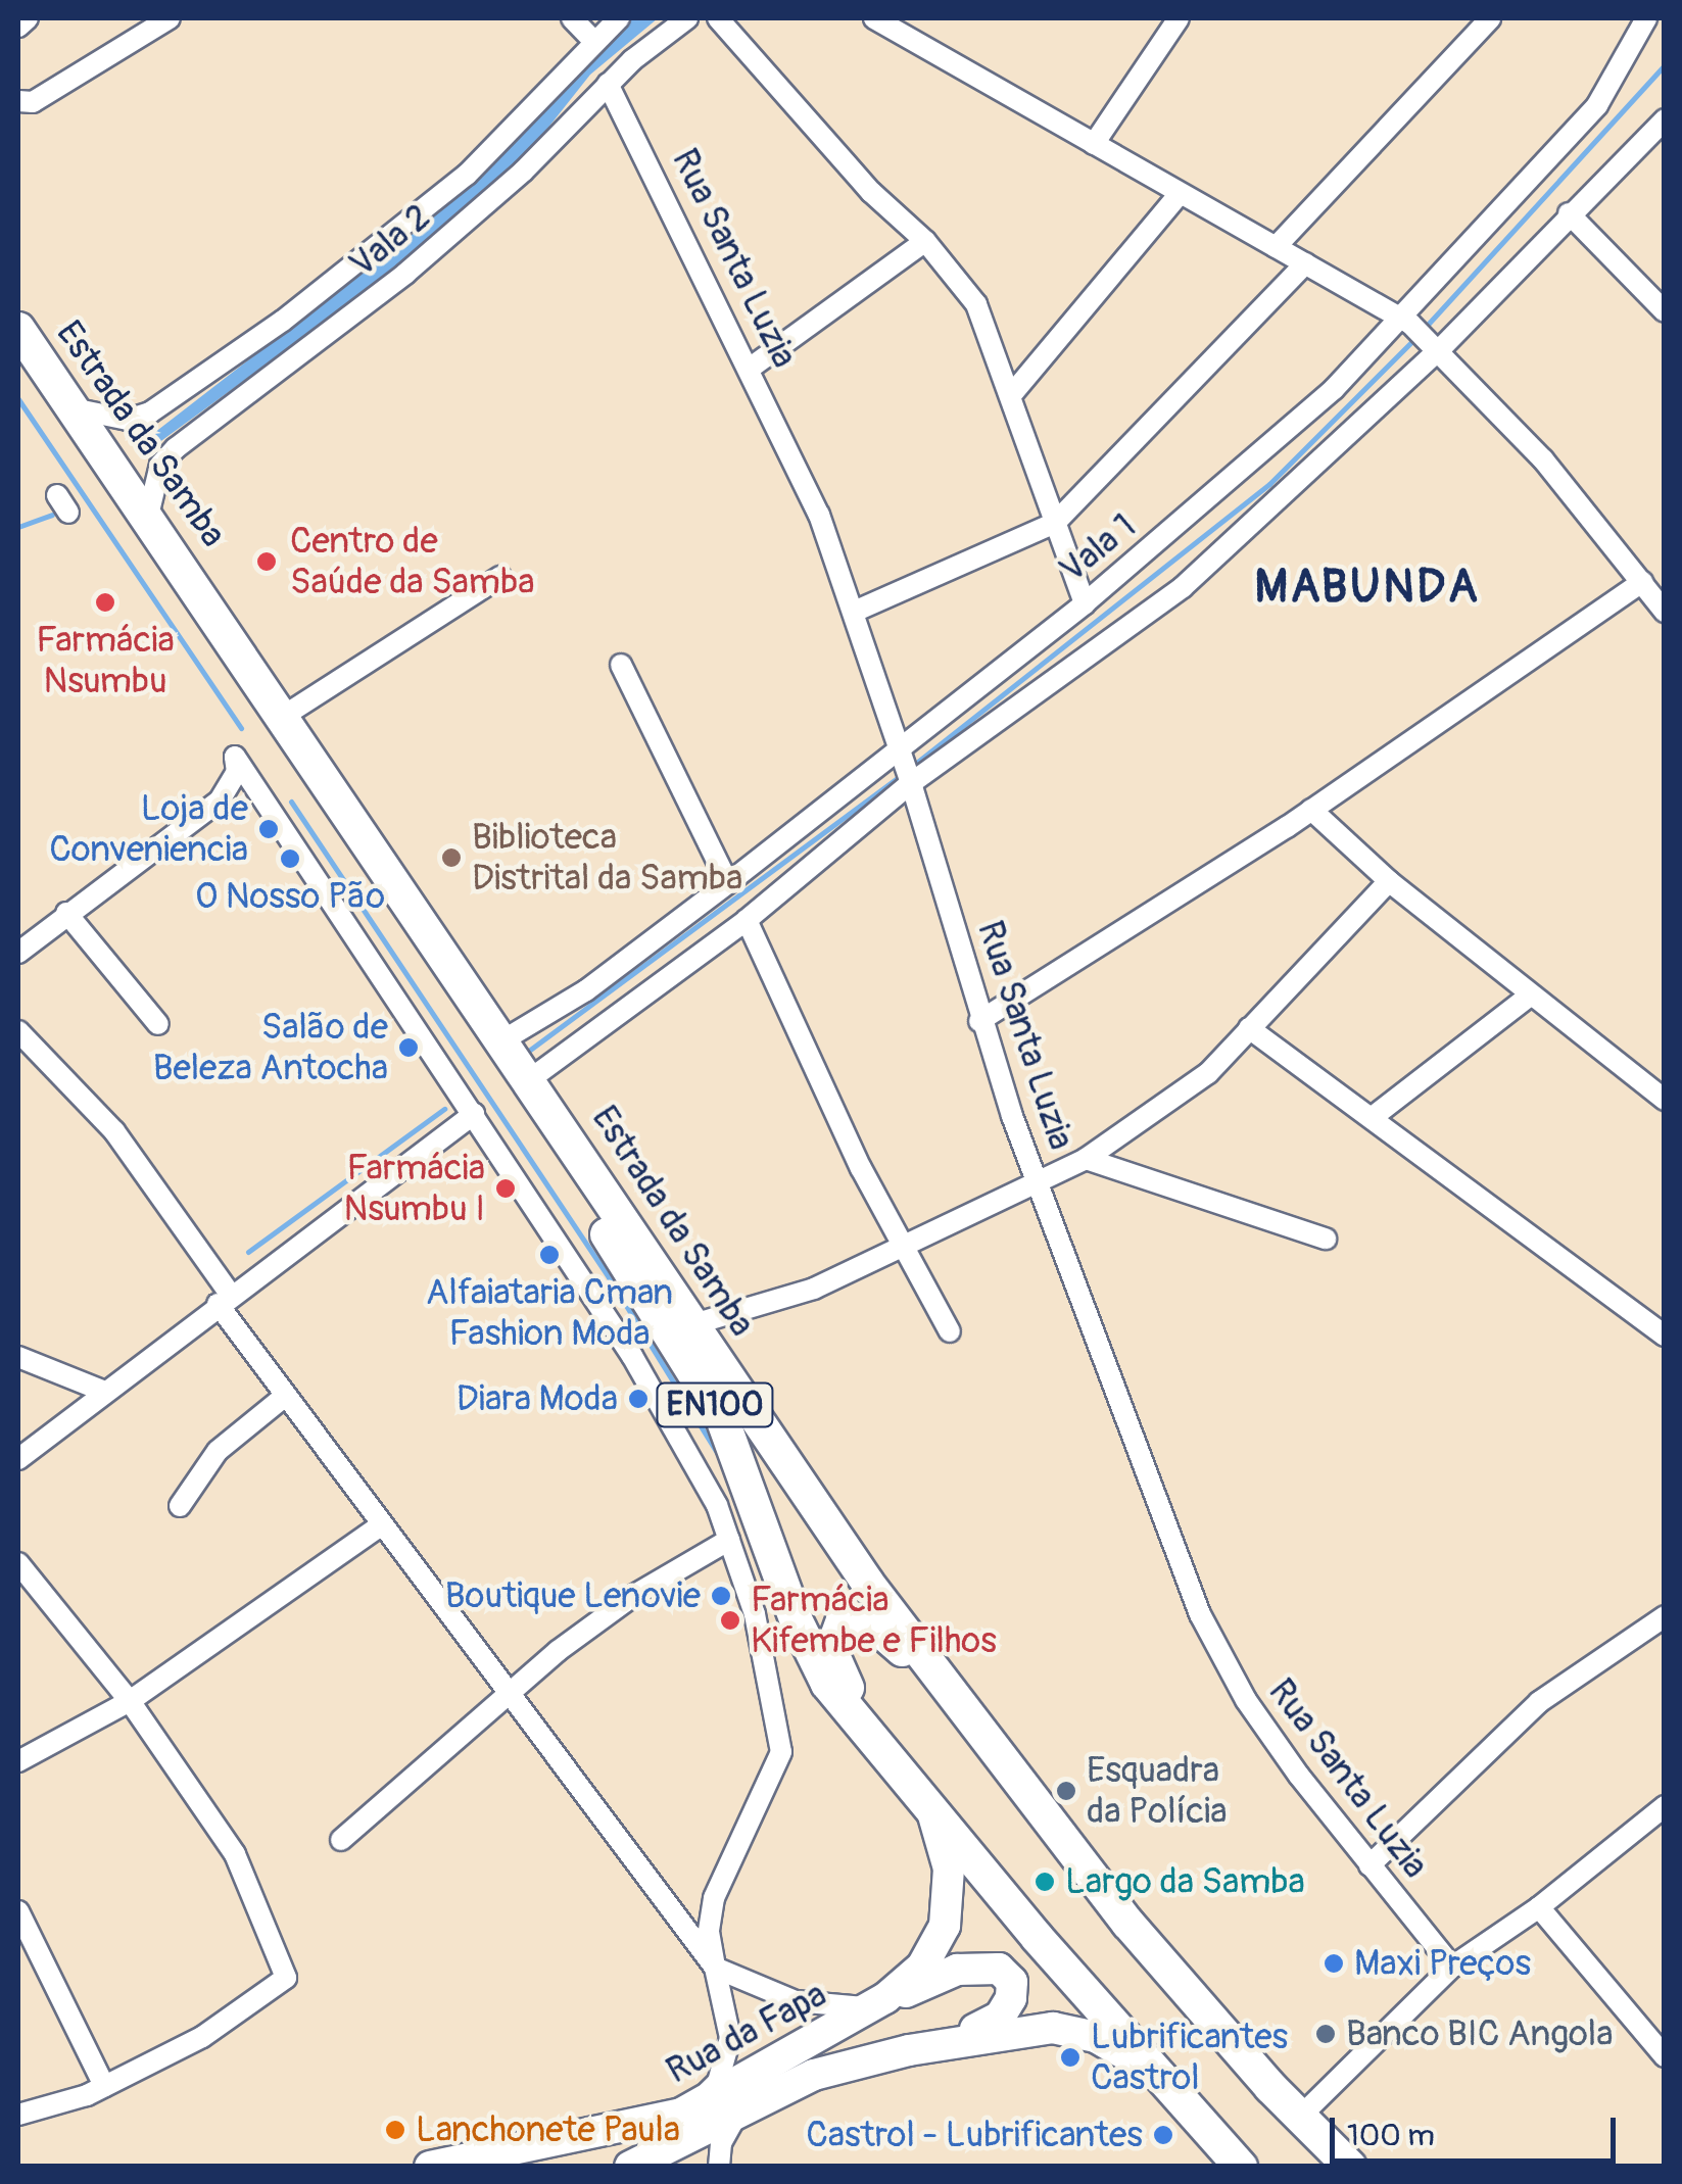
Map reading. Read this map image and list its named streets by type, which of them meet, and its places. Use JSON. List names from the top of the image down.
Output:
{
  "streets": {
    "main road": ["Estrada da Samba", "EN100", "Rua da Fapa"],
    "street": ["Vala 2", "Rua Santa Luzia", "Vala 1"]
  },
  "crossings": [
    ["Vala 2", "Rua Santa Luzia"],
    ["Vala 2", "Estrada da Samba"],
    ["Rua Santa Luzia", "Vala 1"],
    ["Estrada da Samba", "Vala 1"],
    ["Estrada da Samba", "Rua da Fapa"]
  ],
  "districts": ["MABUNDA"],
  "places": [
    "Centro de Saúde da Samba",
    "Farmácia Nsumbu",
    "Loja de Conveniencia",
    "Biblioteca Distrital da Samba",
    "O Nosso Pão",
    "Salão de Beleza Antocha",
    "Farmácia Nsumbu I",
    "Alfaiataria Cman Fashion Moda",
    "Diara Moda",
    "Boutique Lenovie",
    "Farmácia Kifembe e Filhos",
    "Esquadra da Polícia",
    "Largo da Samba",
    "Maxi Preços",
    "Banco BIC Angola",
    "Lubrificantes Castrol",
    "Lanchonete Paula",
    "Castrol - Lubrificantes"
  ],
  "scale_bar": "100 m"
}
